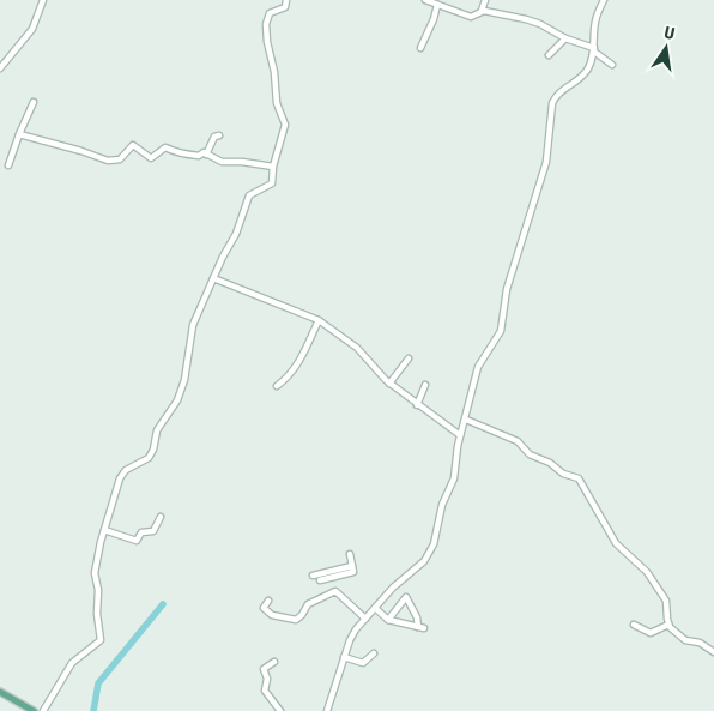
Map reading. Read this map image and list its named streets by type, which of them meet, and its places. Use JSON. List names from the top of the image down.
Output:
{
  "north": "top"
}
